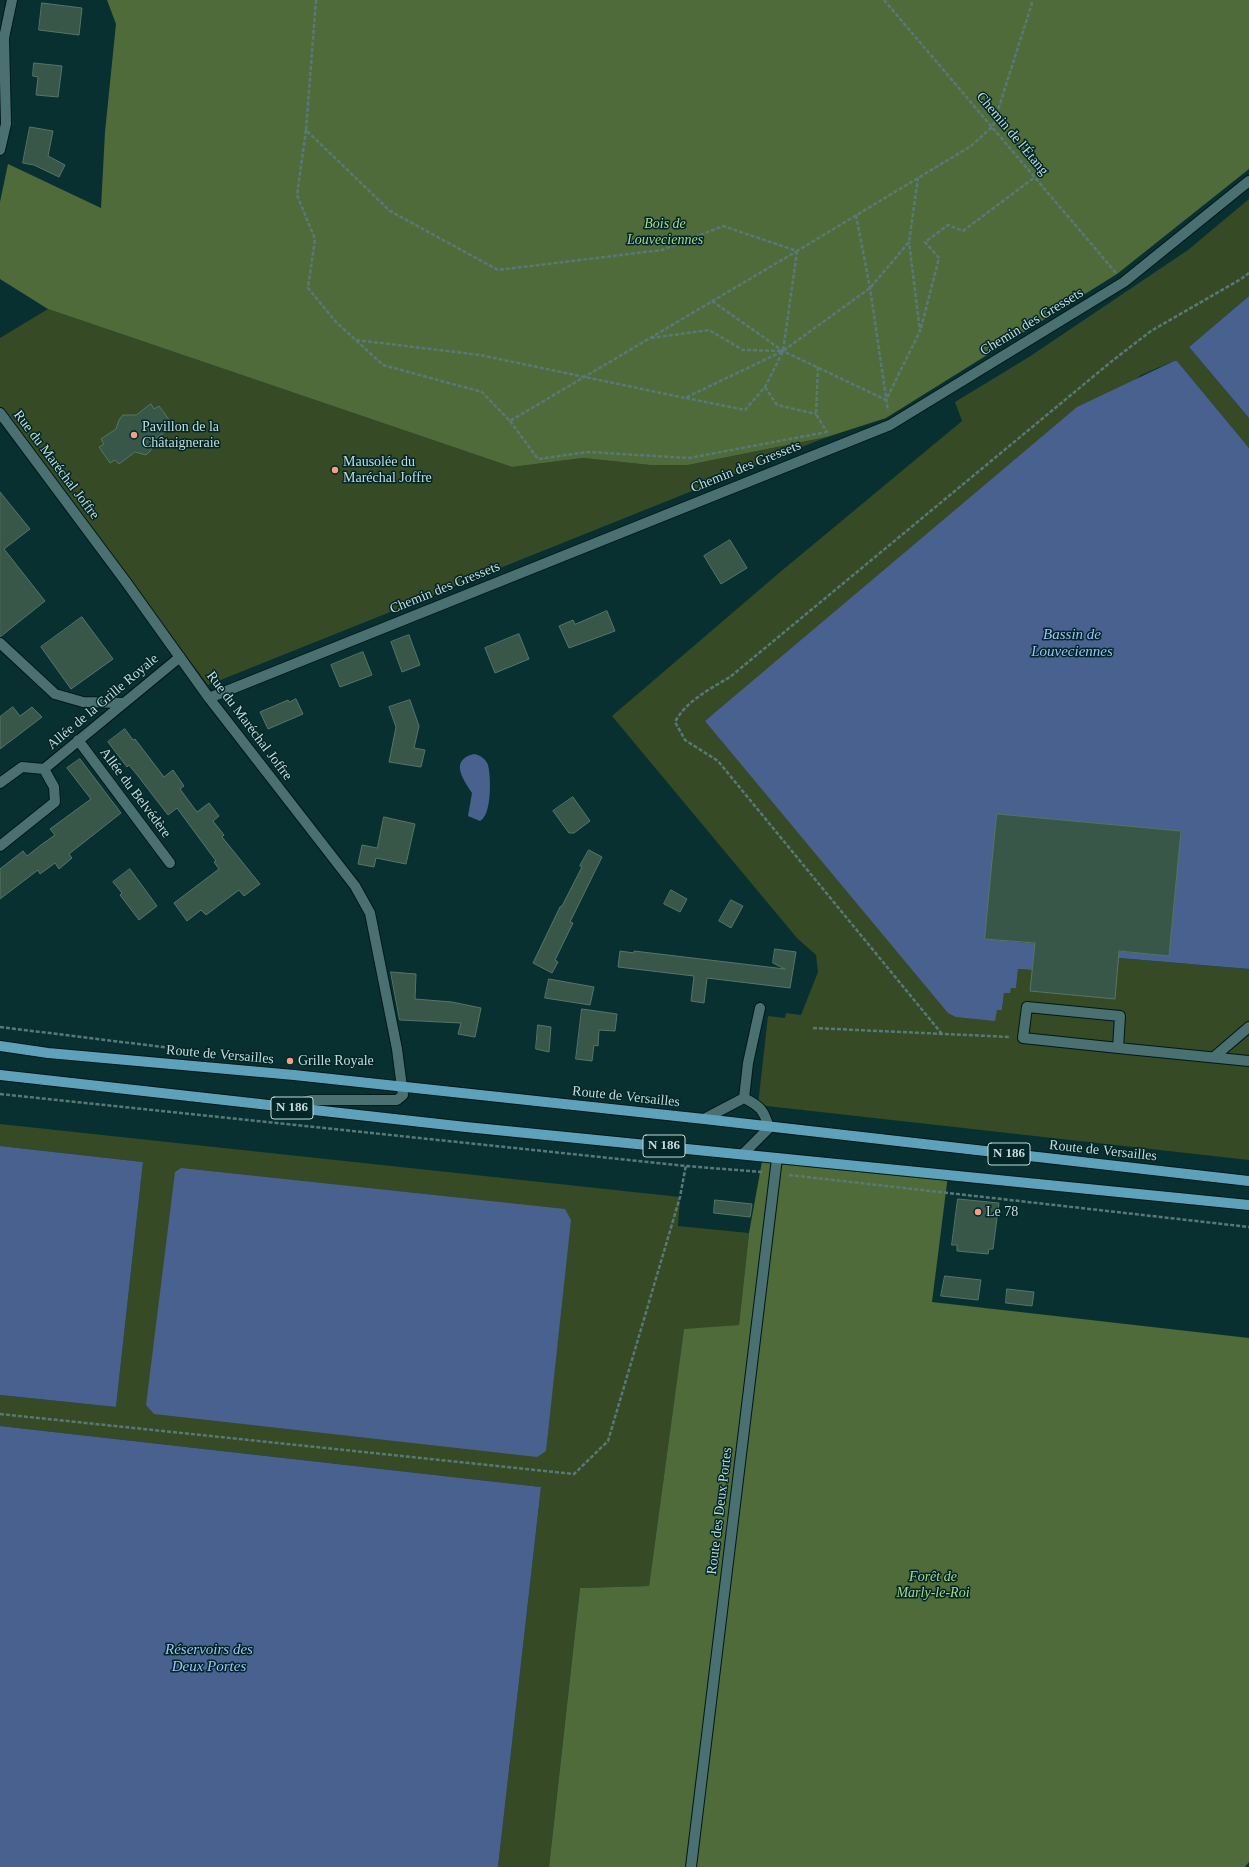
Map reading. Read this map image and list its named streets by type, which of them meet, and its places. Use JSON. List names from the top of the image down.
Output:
{
  "streets": {
    "main road": ["Route de Versailles", "N 186"],
    "street": [
      "Chemin des Gressets",
      "Rue du Maréchal Joffre",
      "Allée de la Grille Royale",
      "Allée du Belvédère",
      "Route des Deux Portes"
    ],
    "path": ["Chemin de l'Étang"]
  },
  "crossings": [
    ["Chemin de l'Étang", "Chemin des Gressets"],
    ["Chemin des Gressets", "Rue du Maréchal Joffre"],
    ["Rue du Maréchal Joffre", "Allée de la Grille Royale"],
    ["Rue du Maréchal Joffre", "Route de Versailles"],
    ["Allée de la Grille Royale", "Allée du Belvédère"],
    ["N 186", "Route des Deux Portes"]
  ],
  "water": ["Bassin de Louveciennes", "Réservoirs des Deux Portes"],
  "parks": ["Bois de Louveciennes", "Forêt de Marly-le-Roi"],
  "places": [
    "Pavillon de la Châtaigneraie",
    "Mausolée du Maréchal Joffre",
    "Grille Royale",
    "Le 78"
  ]
}
